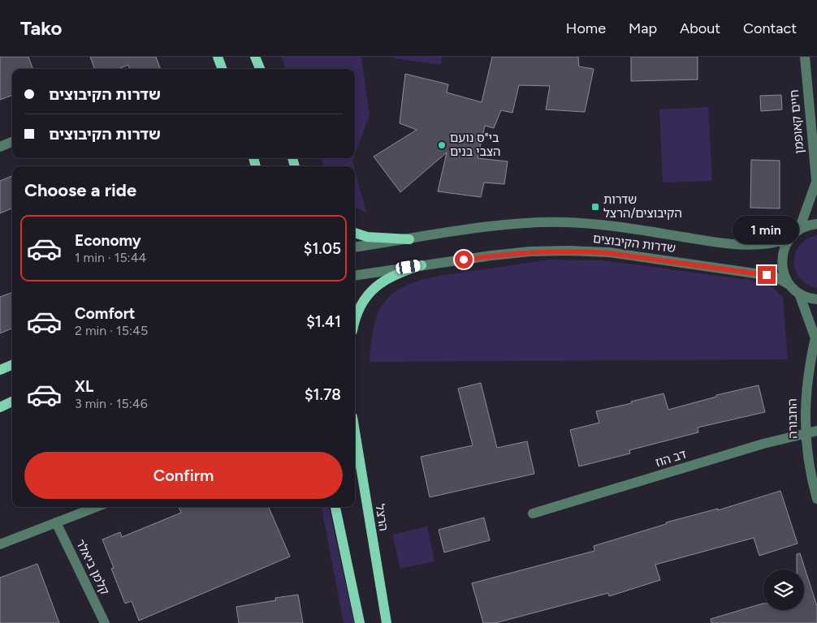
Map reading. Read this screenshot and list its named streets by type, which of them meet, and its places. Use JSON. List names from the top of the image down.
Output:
{
  "streets": {
    "main road": ["הרצל"],
    "street": [
      "חיים קאופמן",
      "שדרות הקיבוצים",
      "החבורה",
      "דב הוז",
      "קלמן ביאלר"
    ]
  },
  "crossings": [
    ["החבורה", "דב הוז"]
  ],
  "places": {
    "other": ["בי\"ס נועם הצבי בנים"],
    "transit": ["שדרות הקיבוצים/הרצל"]
  },
  "page": {
    "header": "Tako",
    "nav": [
      "Home",
      "Map",
      "About",
      "Contact"
    ],
    "banner": ["שדרות הקיבוצים", "שדרות הקיבוצים"],
    "heading": "Choose a ride",
    "list": [
      {
        "name": "Economy",
        "note": "1 min · 15:44",
        "value": "$1.05"
      },
      {
        "name": "Comfort",
        "note": "2 min · 15:45",
        "value": "$1.41"
      },
      {
        "name": "XL",
        "note": "3 min · 15:46",
        "value": "$1.78"
      }
    ],
    "bubble": "1 min",
    "buttons": "Confirm"
  }
}
